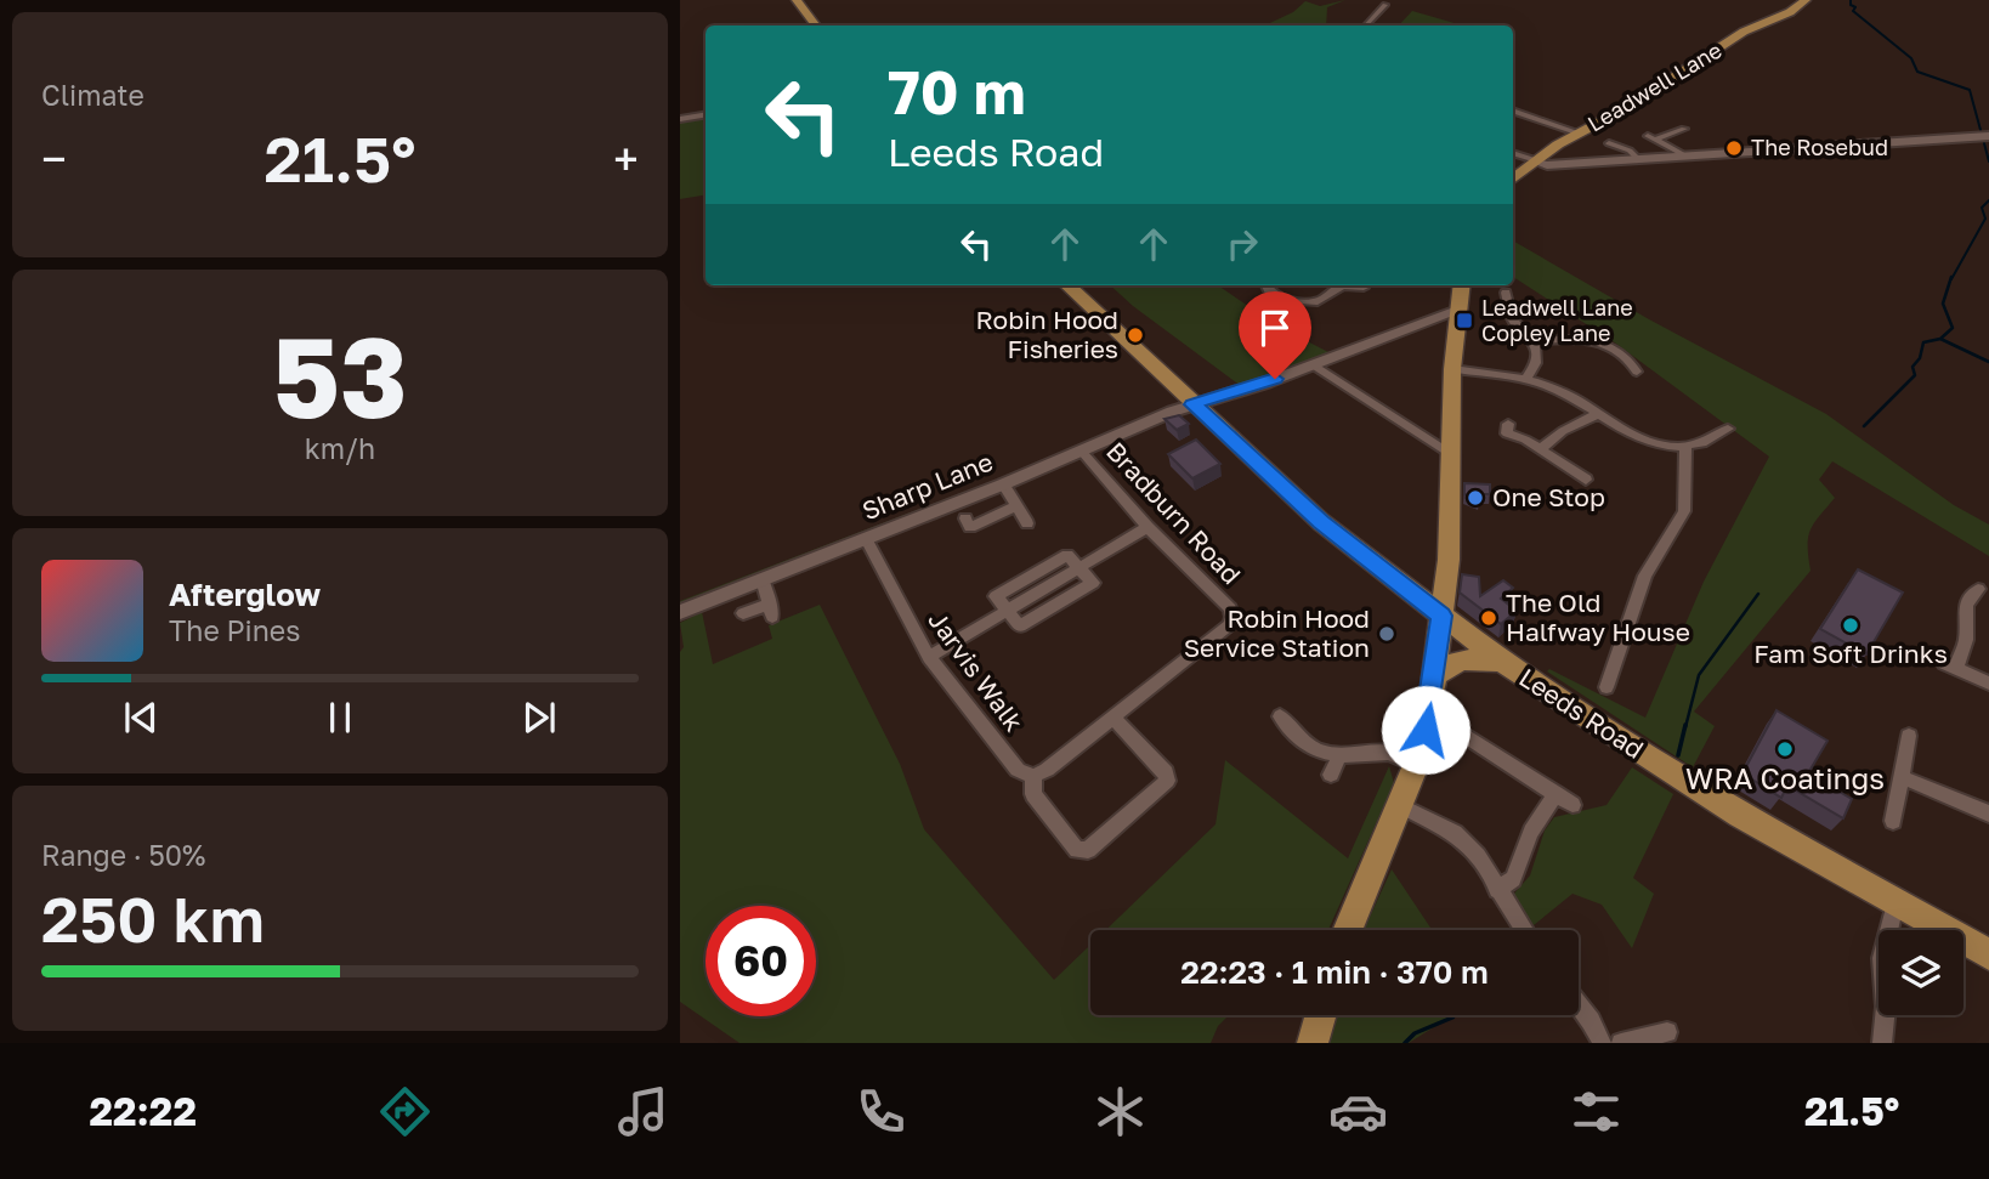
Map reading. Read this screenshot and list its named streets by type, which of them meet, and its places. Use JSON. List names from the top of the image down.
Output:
{
  "streets": {
    "main road": ["Leadwell Lane", "Leeds Road"],
    "street": ["Sharp Lane", "Bradburn Road", "Jarvis Walk"]
  },
  "crossings": [
    ["Sharp Lane", "Bradburn Road"],
    ["Sharp Lane", "Jarvis Walk"],
    ["Sharp Lane", "Leeds Road"]
  ],
  "places": {
    "other": [
      "The Rosebud",
      "Robin Hood Fisheries",
      "One Stop",
      "The Old Halfway House",
      "Fam Soft Drinks",
      "Robin Hood Service Station",
      "WRA Coatings"
    ],
    "transit": ["Leadwell Lane Copley Lane"]
  },
  "page": {
    "tile": [
      "Climate",
      ["53", "km/h"],
      ["Range · 50%", "250 km"]
    ],
    "turn": ["70 m", "Leeds Road"],
    "heat": ["−", "21.5°", "+"],
    "song": ["Afterglow", "The Pines"],
    "limit": "60",
    "trip": "22:23 · 1 min · 370 m",
    "tabs": ["22:22", "21.5°"]
  }
}
